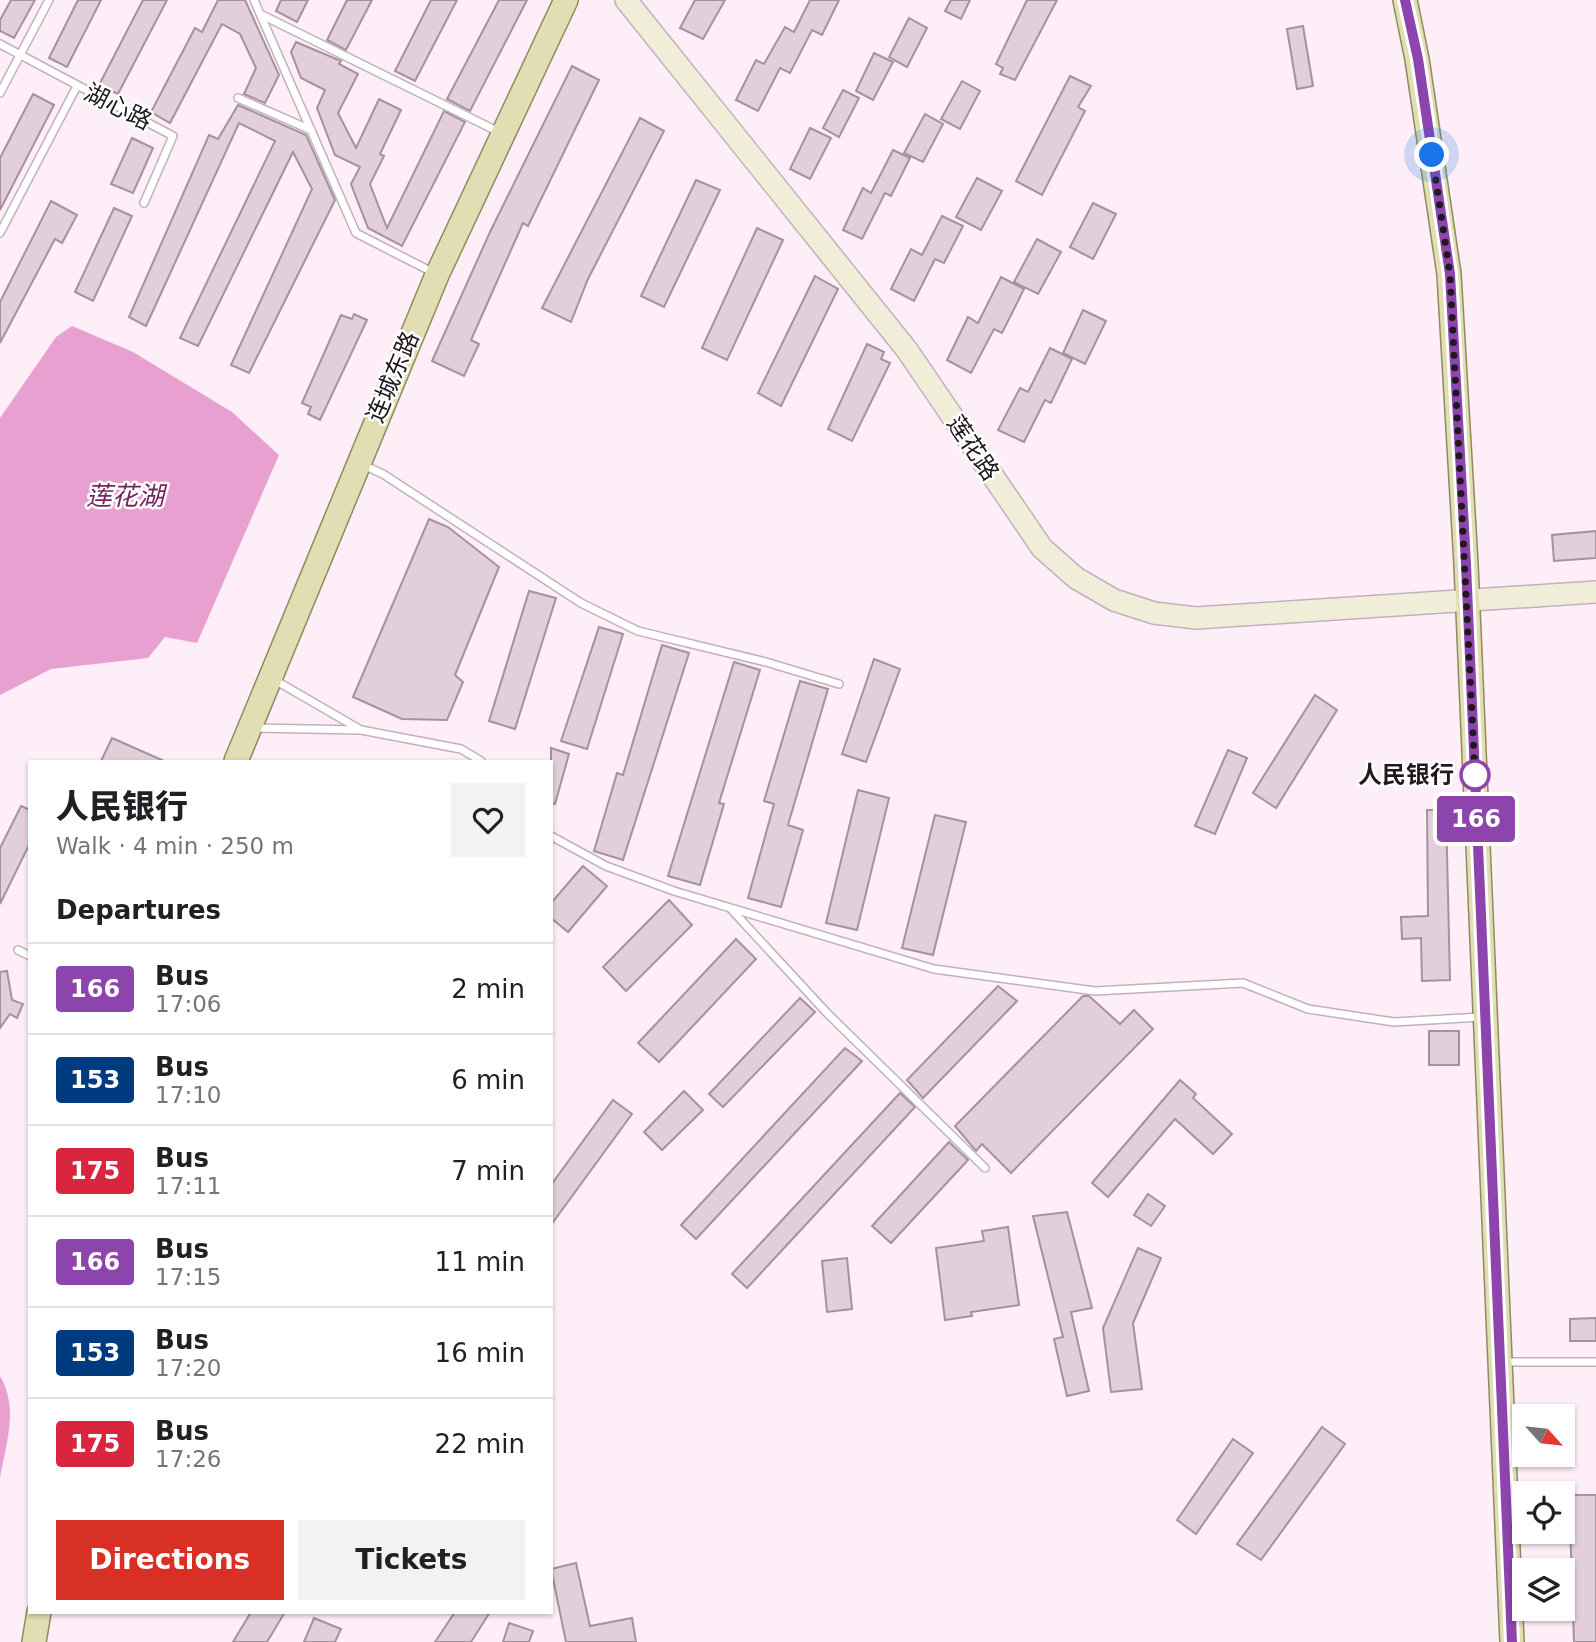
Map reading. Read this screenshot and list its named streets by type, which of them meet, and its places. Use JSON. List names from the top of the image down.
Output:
{
  "streets": {
    "main road": ["连城东路", "莲花路"],
    "lane": ["湖心路"]
  },
  "water": ["莲花湖"],
  "places": ["人民银行"],
  "lines": ["bus line 166"],
  "north": "bottom right",
  "page": {
    "on_map": "166",
    "heading": [
      ["人民银行", "Walk · 4 min · 250 m"],
      "Departures"
    ],
    "list": [
      {
        "mark": "166",
        "name": "Bus",
        "note": "17:06",
        "value": "2 min"
      },
      {
        "mark": "153",
        "name": "Bus",
        "note": "17:10",
        "value": "6 min"
      },
      {
        "mark": "175",
        "name": "Bus",
        "note": "17:11",
        "value": "7 min"
      },
      {
        "mark": "166",
        "name": "Bus",
        "note": "17:15",
        "value": "11 min"
      },
      {
        "mark": "153",
        "name": "Bus",
        "note": "17:20",
        "value": "16 min"
      },
      {
        "mark": "175",
        "name": "Bus",
        "note": "17:26",
        "value": "22 min"
      }
    ],
    "buttons": ["Directions", "Tickets"]
  }
}
